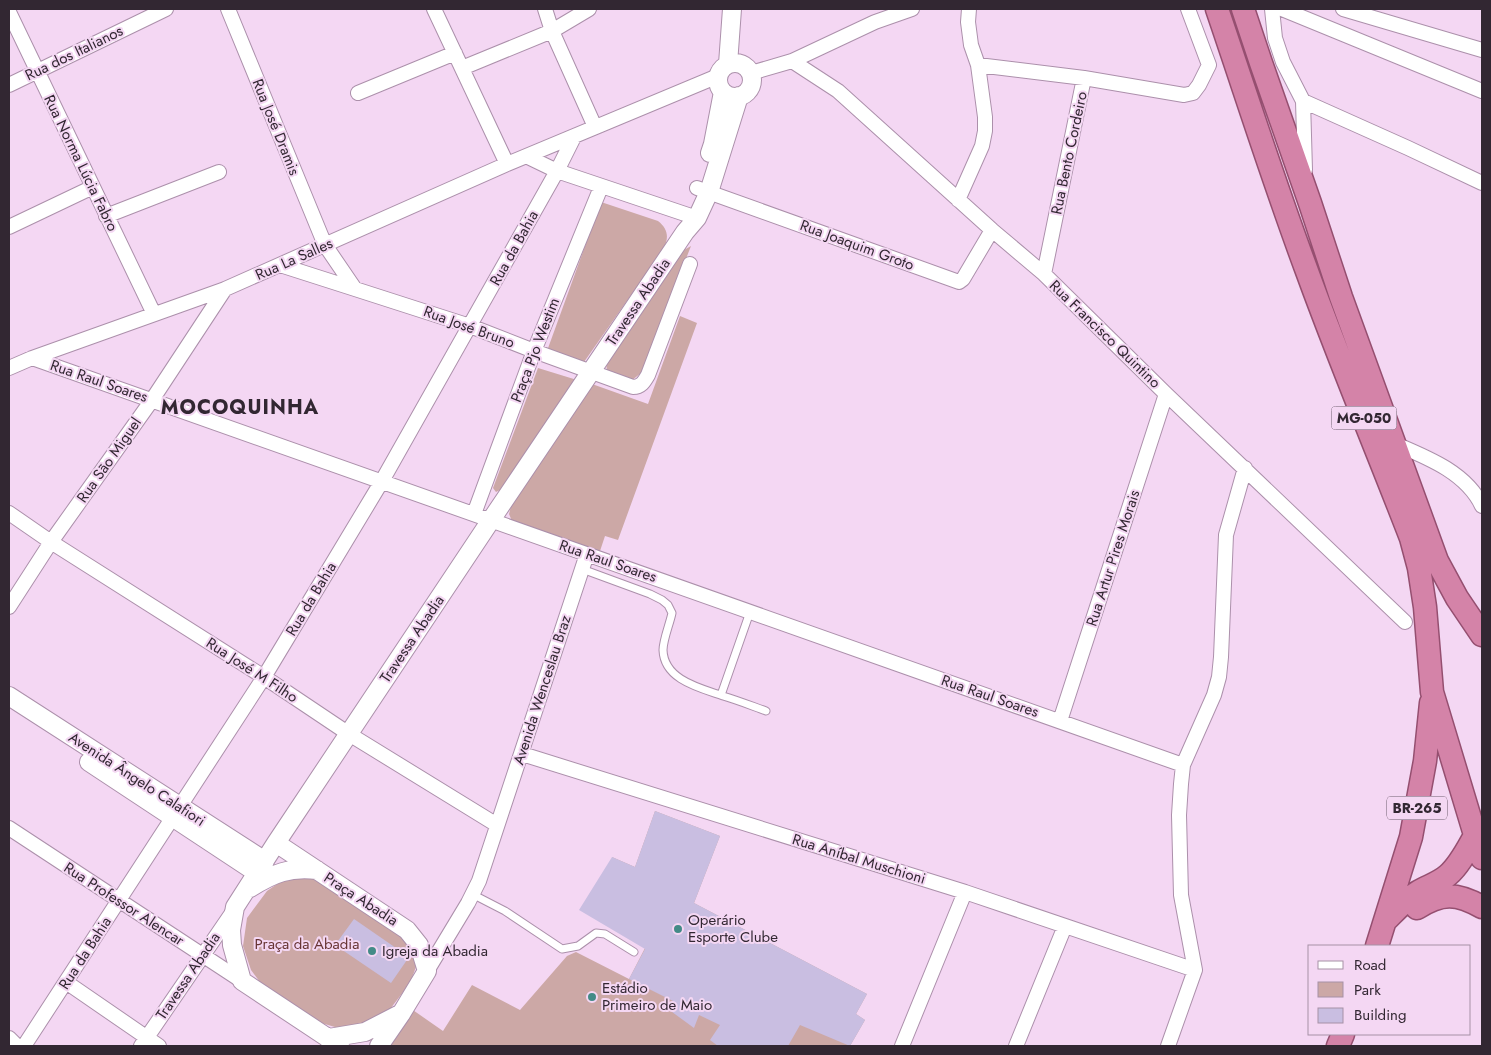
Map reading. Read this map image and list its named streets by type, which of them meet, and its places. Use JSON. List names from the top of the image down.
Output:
{
  "streets": {
    "highway": ["MG-050", "BR-265"],
    "street": [
      "Rua dos Italianos",
      "Rua José Dramis",
      "Rua Bento Cordeiro",
      "Rua Norma Lúcia Fabro",
      "Rua Joaquim Groto",
      "Rua da Bahia",
      "Rua La Salles",
      "Travessa Abadia",
      "Rua José Bruno",
      "Rua Francisco Quintino",
      "Praça Pjo Westim",
      "Rua Raul Soares",
      "Rua São Miguel",
      "Rua Artur Pires Morais",
      "Rua José M Filho",
      "Avenida Wenceslau Braz",
      "Avenida Ângelo Calafiori",
      "Rua Aníbal Muschioni",
      "Praça Abadia",
      "Rua Professor Alencar"
    ]
  },
  "crossings": [
    ["Rua dos Italianos", "Rua Norma Lúcia Fabro"],
    ["Rua José Dramis", "Rua La Salles"],
    ["Rua Bento Cordeiro", "Rua Francisco Quintino"],
    ["Rua Norma Lúcia Fabro", "Rua La Salles"],
    ["Rua Joaquim Groto", "Travessa Abadia"],
    ["Rua Joaquim Groto", "Rua Francisco Quintino"],
    ["Rua da Bahia", "Rua La Salles"],
    ["Rua da Bahia", "Rua José Bruno"],
    ["Rua da Bahia", "Rua Raul Soares"],
    ["Rua da Bahia", "Rua José M Filho"],
    ["Rua da Bahia", "Avenida Ângelo Calafiori"],
    ["Rua da Bahia", "Rua Professor Alencar"],
    ["Rua La Salles", "Rua José Bruno"],
    ["Rua La Salles", "Rua Francisco Quintino"],
    ["Rua La Salles", "Rua Raul Soares"],
    ["Rua La Salles", "Rua São Miguel"],
    ["Travessa Abadia", "Rua José Bruno"],
    ["Travessa Abadia", "Rua Raul Soares"],
    ["Travessa Abadia", "Rua José M Filho"],
    ["Travessa Abadia", "Avenida Wenceslau Braz"],
    ["Travessa Abadia", "Avenida Ângelo Calafiori"],
    ["Travessa Abadia", "Praça Abadia"],
    ["Travessa Abadia", "Rua Professor Alencar"],
    ["Rua José Bruno", "Praça Pjo Westim"],
    ["Rua Francisco Quintino", "Rua Artur Pires Morais"],
    ["Praça Pjo Westim", "Rua Raul Soares"],
    ["Rua Raul Soares", "Rua São Miguel"],
    ["Rua Raul Soares", "Rua Artur Pires Morais"],
    ["Rua Raul Soares", "Avenida Wenceslau Braz"],
    ["MG-050", "BR-265"],
    ["Rua São Miguel", "Rua José M Filho"],
    ["Rua José M Filho", "Avenida Wenceslau Braz"],
    ["Avenida Wenceslau Braz", "Rua Aníbal Muschioni"],
    ["Avenida Wenceslau Braz", "Praça Abadia"],
    ["Avenida Wenceslau Braz", "Rua Professor Alencar"],
    ["Praça Abadia", "Rua Professor Alencar"]
  ],
  "districts": ["MOCOQUINHA"],
  "parks": ["Praça da Abadia"],
  "places": ["Operário Esporte Clube", "Igreja da Abadia", "Estádio Primeiro de Maio"],
  "legend": ["Road", "Park", "Building"]
}
